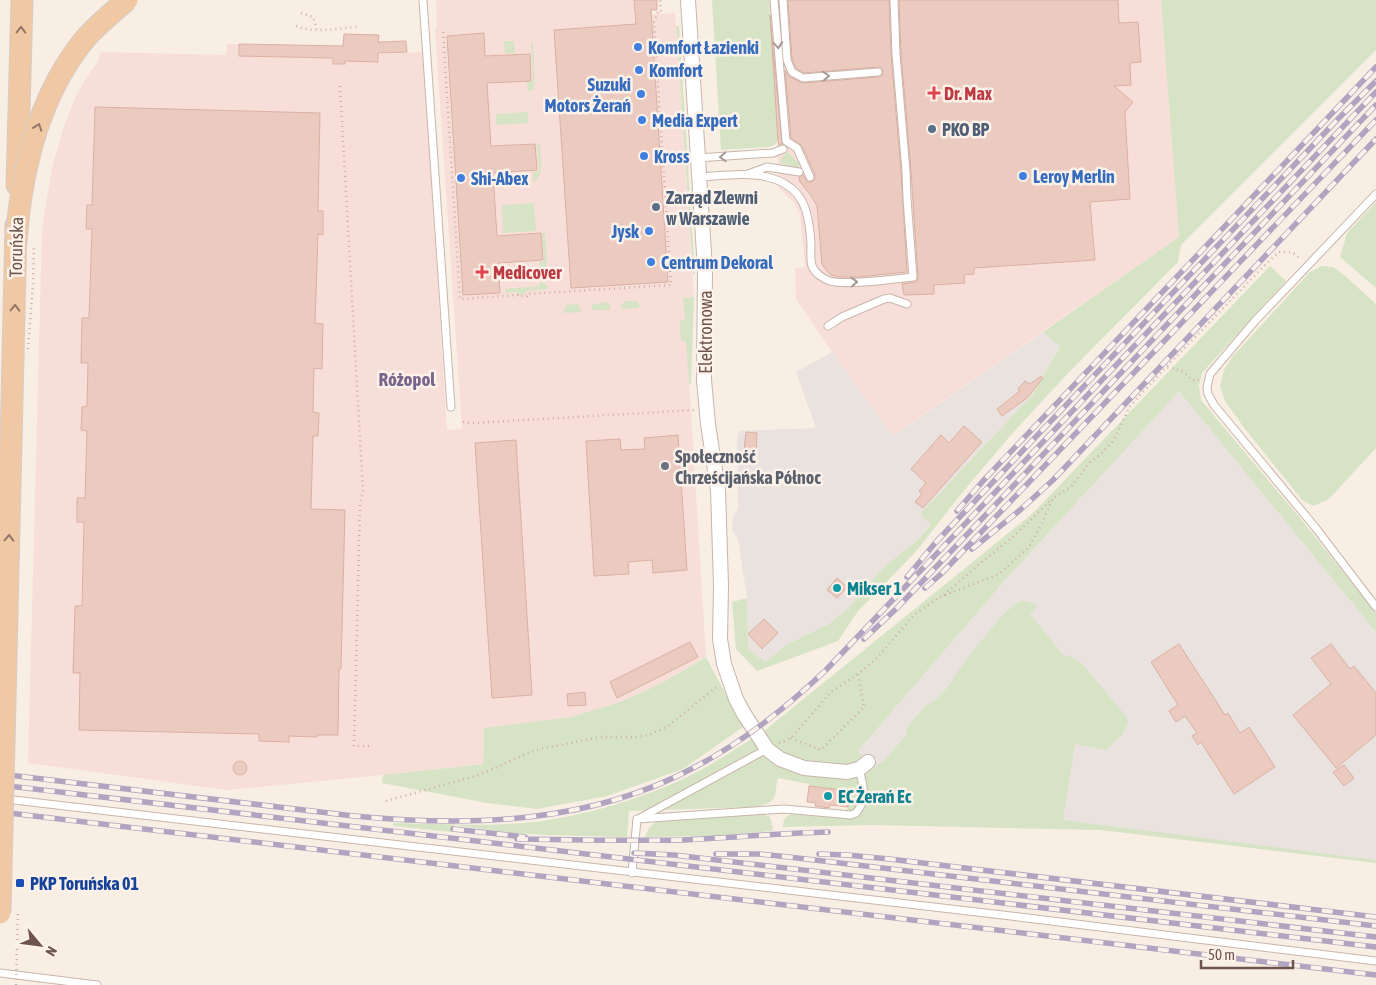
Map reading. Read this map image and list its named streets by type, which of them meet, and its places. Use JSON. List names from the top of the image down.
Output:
{
  "streets": {
    "main road": ["Toruńska"],
    "street": ["Elektronowa"]
  },
  "one_way": ["Toruńska"],
  "districts": ["Różopol"],
  "places": {
    "other": [
      "Komfort Łazienki",
      "Komfort",
      "Suzuki Motors Żerań",
      "Media Expert",
      "PKO BP",
      "Kross",
      "Leroy Merlin",
      "Shi-Abex",
      "Zarząd Zlewni w Warszawie",
      "Jysk",
      "Centrum Dekoral",
      "Społeczność Chrześcijańska Północ",
      "Mikser 1",
      "EC Żerań Ec"
    ],
    "health": ["Dr. Max", "Medicover"],
    "transit": ["PKP Toruńska 01"]
  },
  "scale_bar": "50 m",
  "north": "bottom right"
}
